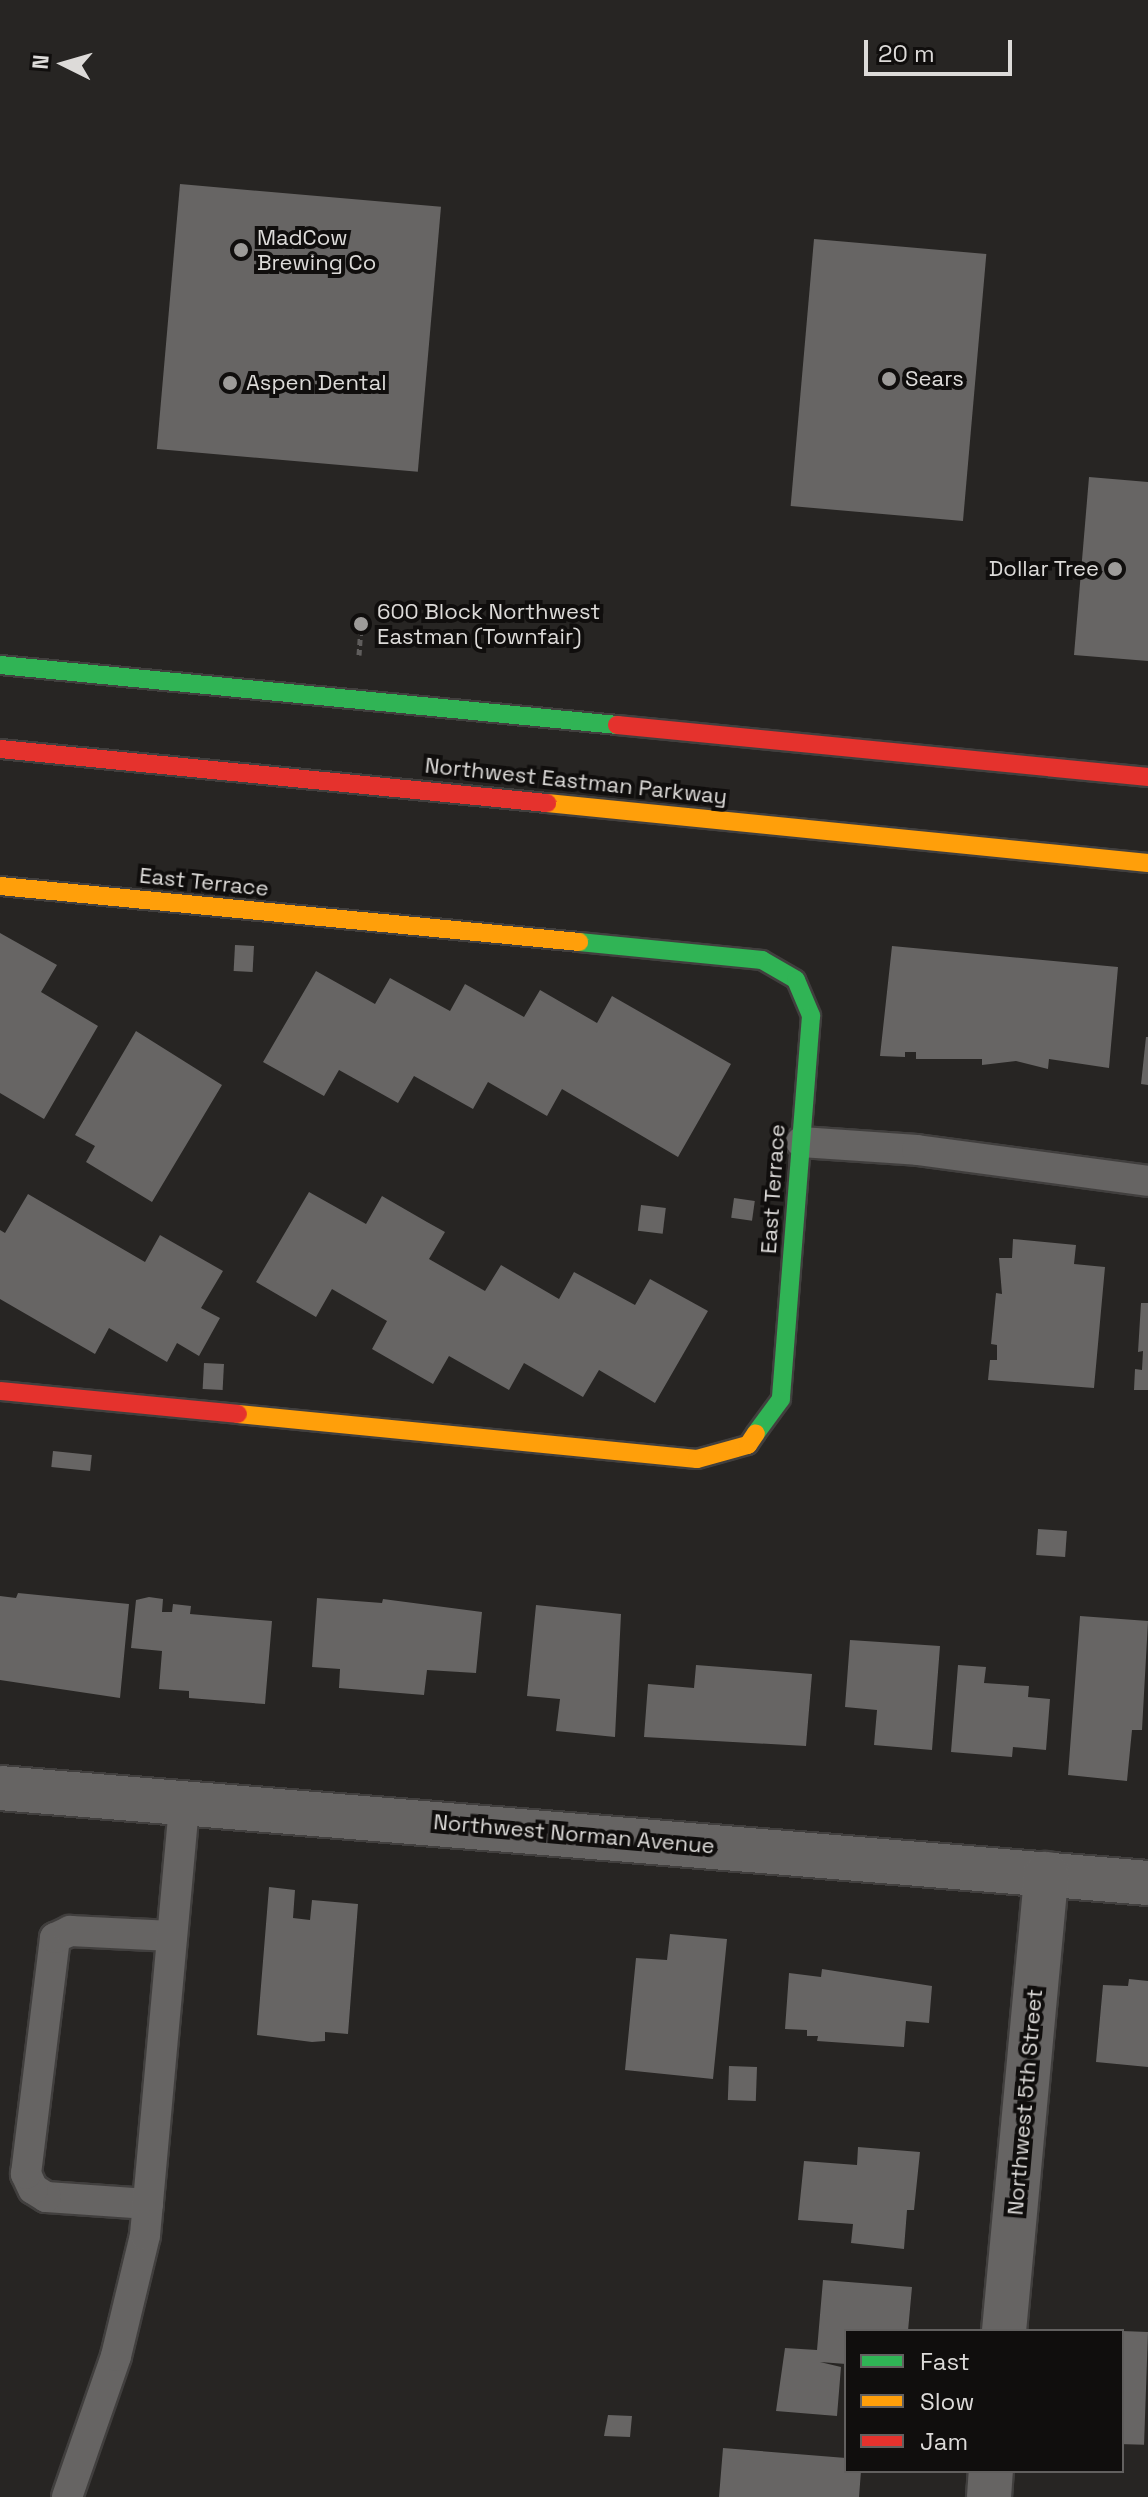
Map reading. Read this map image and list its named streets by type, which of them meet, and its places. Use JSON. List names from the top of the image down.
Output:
{
  "streets": {
    "main road": ["Northwest Eastman Parkway", "East Terrace"],
    "street": ["Northwest Norman Avenue", "Northwest 5th Street"]
  },
  "crossings": [
    ["Northwest Norman Avenue", "Northwest 5th Street"]
  ],
  "places": [
    "MadCow Brewing Co",
    "Sears",
    "Aspen Dental",
    "Dollar Tree",
    "600 Block Northwest Eastman (Townfair)"
  ],
  "legend": ["Fast", "Slow", "Jam"],
  "scale_bar": "20 m",
  "north": "left"
}
